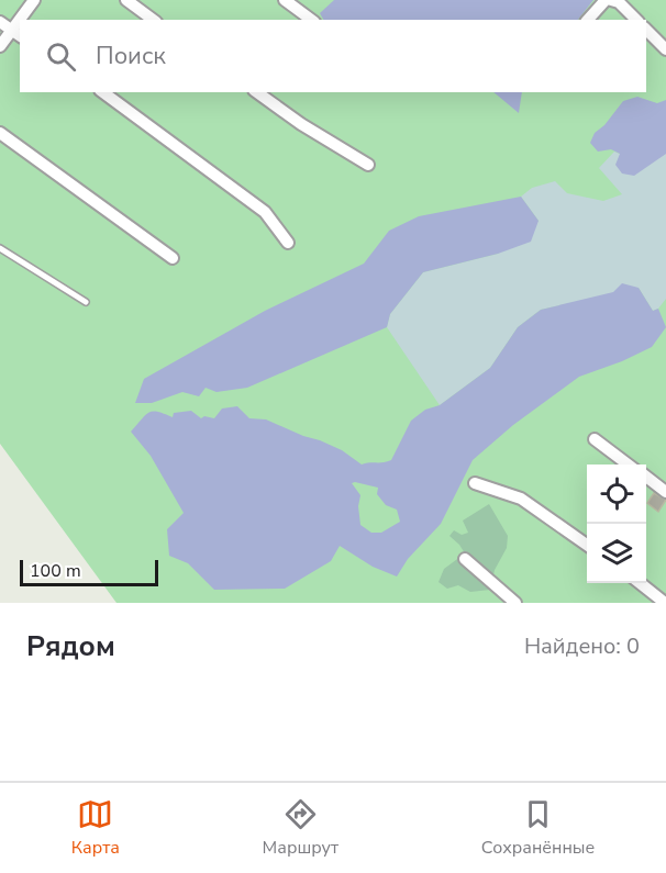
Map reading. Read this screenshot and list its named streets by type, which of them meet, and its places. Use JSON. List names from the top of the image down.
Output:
{
  "scale_bar": "100 m",
  "page": {
    "search": "Поиск",
    "scale": "100 m",
    "heading": ["Рядом", "Найдено: 0"],
    "nav": ["Карта", "Маршрут", "Сохранённые"]
  }
}
